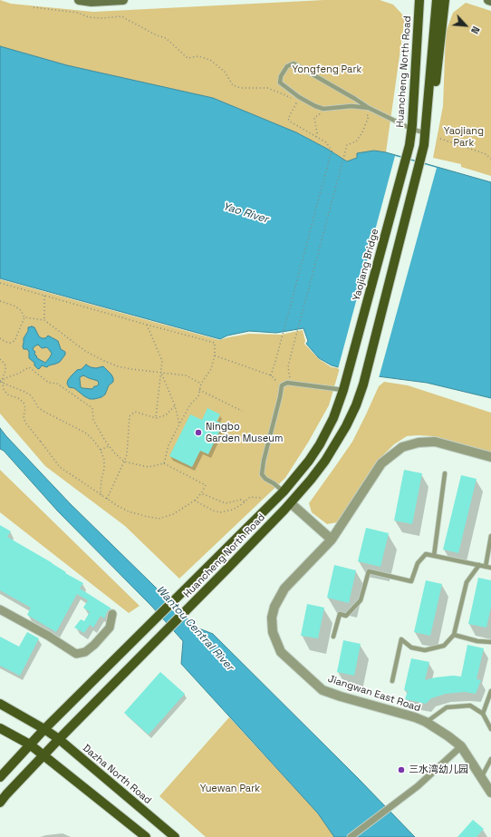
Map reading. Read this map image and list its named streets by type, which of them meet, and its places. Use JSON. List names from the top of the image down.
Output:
{
  "streets": {
    "main road": ["Huancheng North Road", "Yaojiang Bridge", "Dazha North Road"],
    "street": ["Jiangwan East Road"]
  },
  "crossings": [
    ["Huancheng North Road", "Yaojiang Bridge"],
    ["Huancheng North Road", "Dazha North Road"]
  ],
  "water": ["Yao River", "Wantou Central River"],
  "parks": ["Yongfeng Park", "Yaojiang Park", "Yuewan Park"],
  "places": ["Ningbo Garden Museum", "三水湾幼儿园"],
  "north": "bottom right"
}
